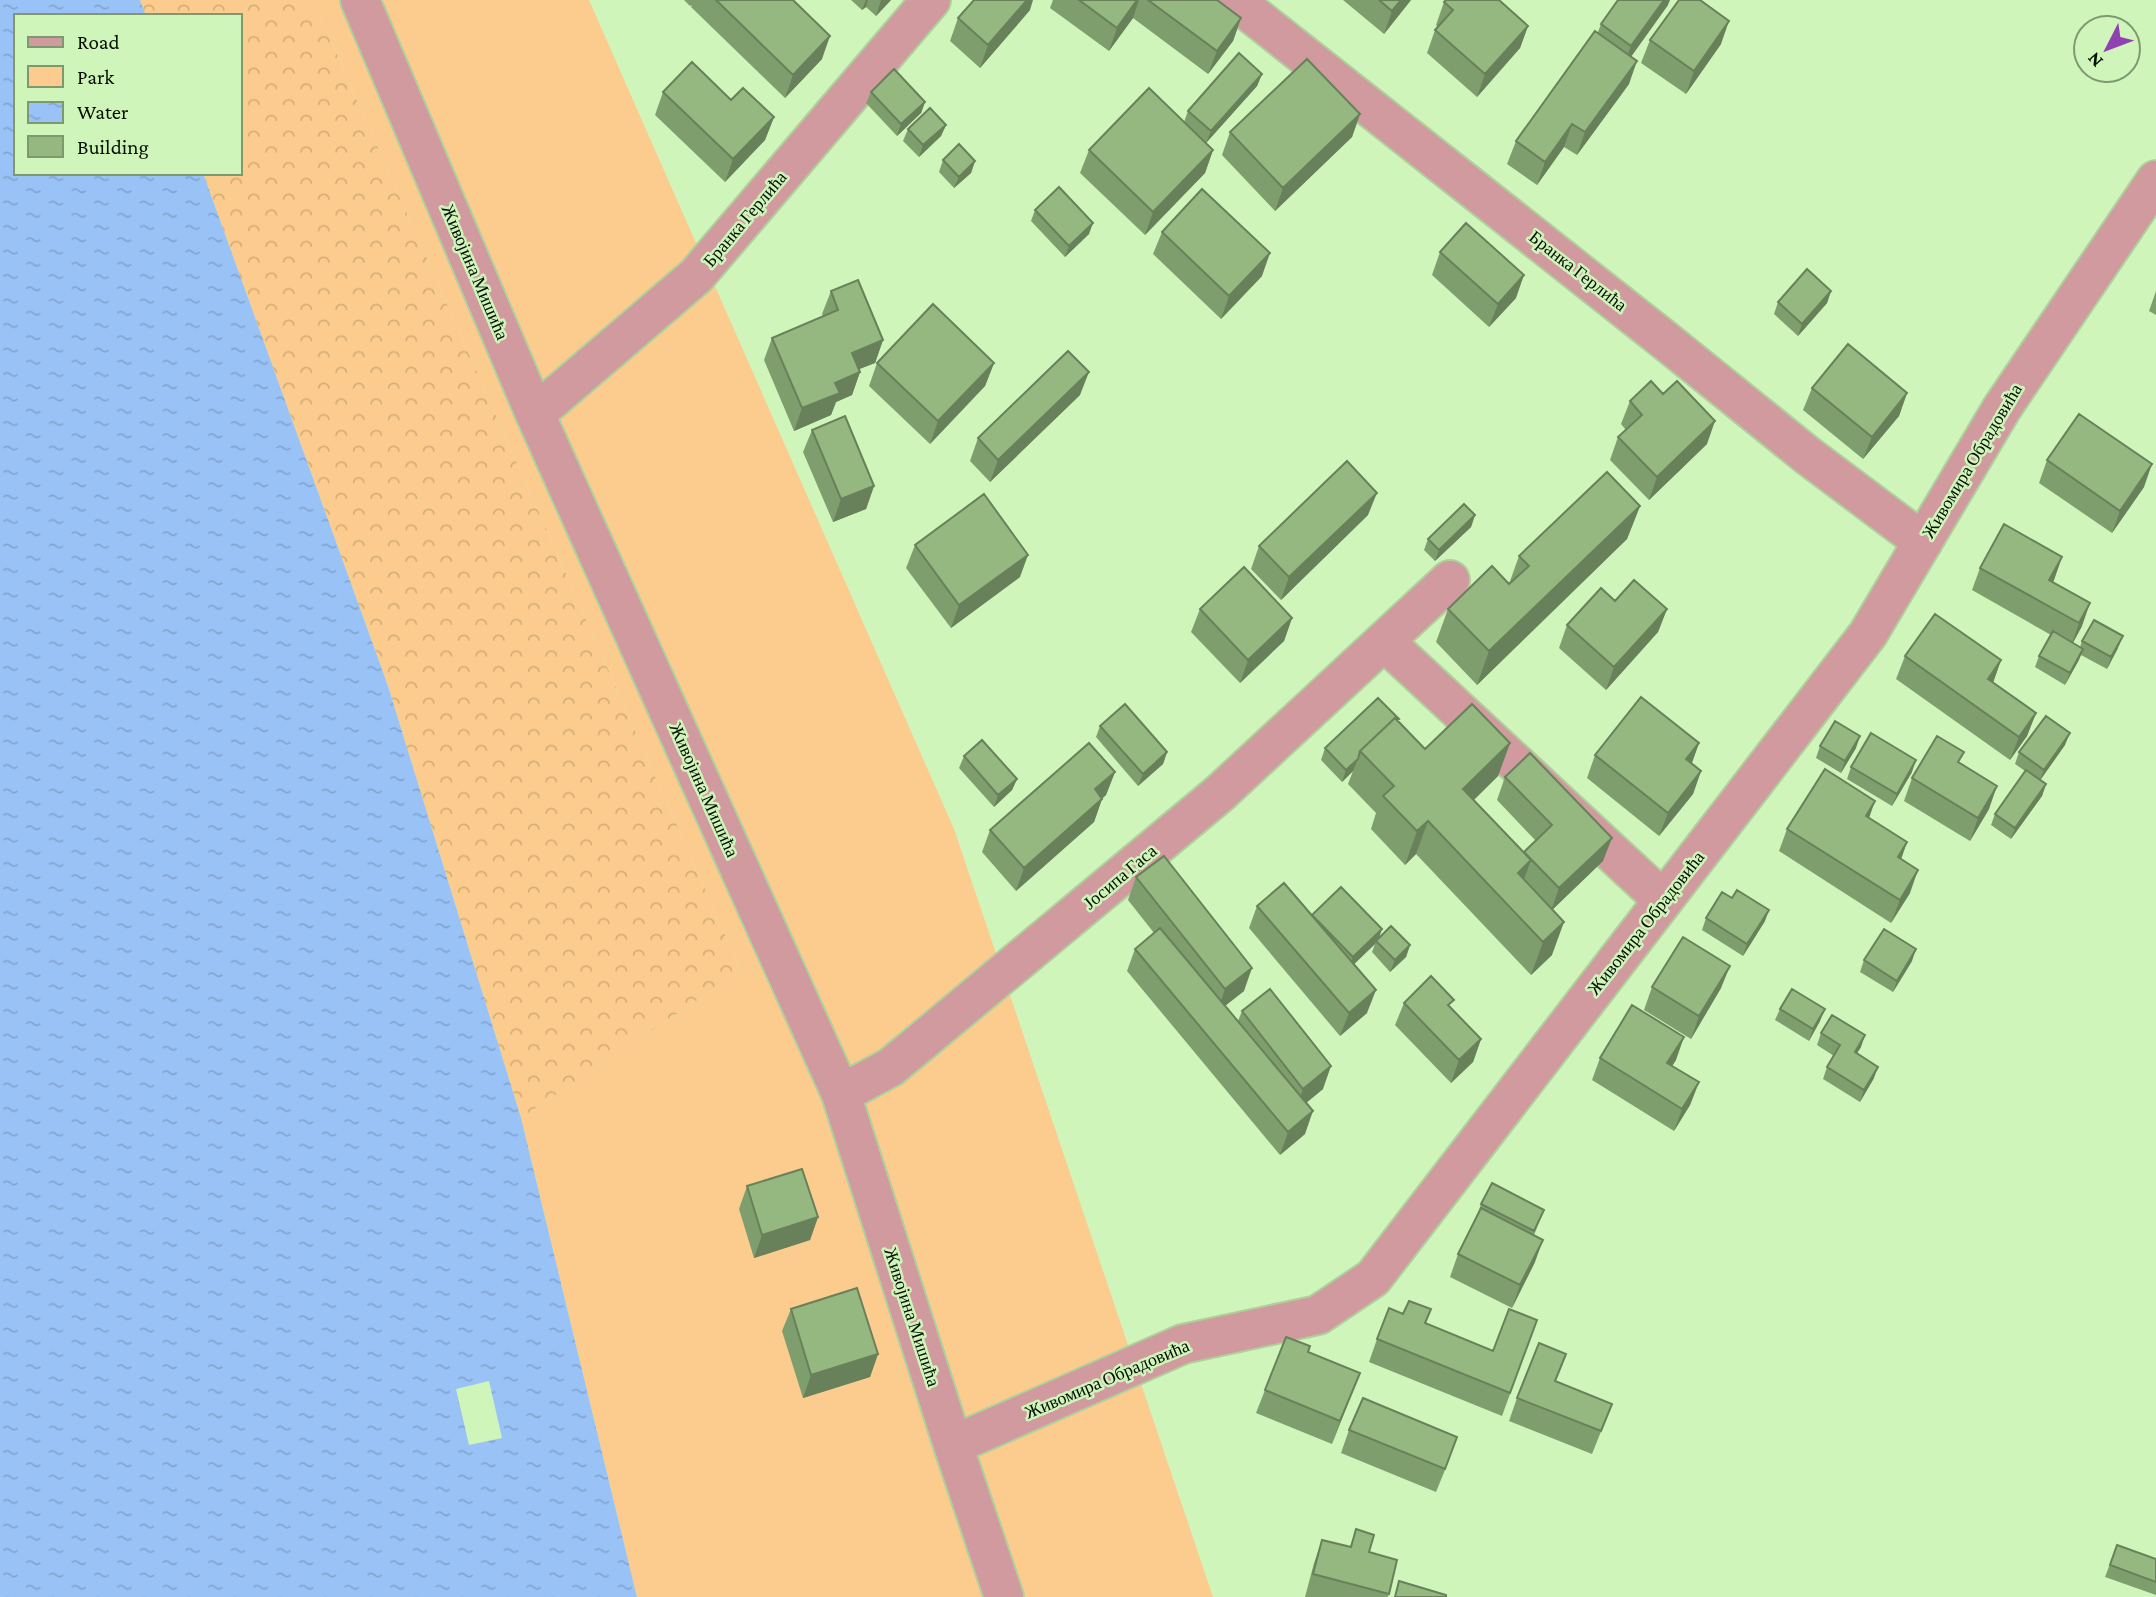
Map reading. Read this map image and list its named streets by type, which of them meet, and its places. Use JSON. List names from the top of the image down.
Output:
{
  "streets": {
    "street": [
      "Бранка Герлића",
      "Живојина Мишића",
      "Живомира Обрадовића",
      "Јосипа Гаса"
    ]
  },
  "crossings": [
    ["Бранка Герлића", "Живојина Мишића"],
    ["Бранка Герлића", "Живомира Обрадовића"],
    ["Живојина Мишића", "Живомира Обрадовића"],
    ["Живојина Мишића", "Јосипа Гаса"]
  ],
  "legend": [
    "Road",
    "Park",
    "Water",
    "Building"
  ],
  "north": "bottom left"
}
